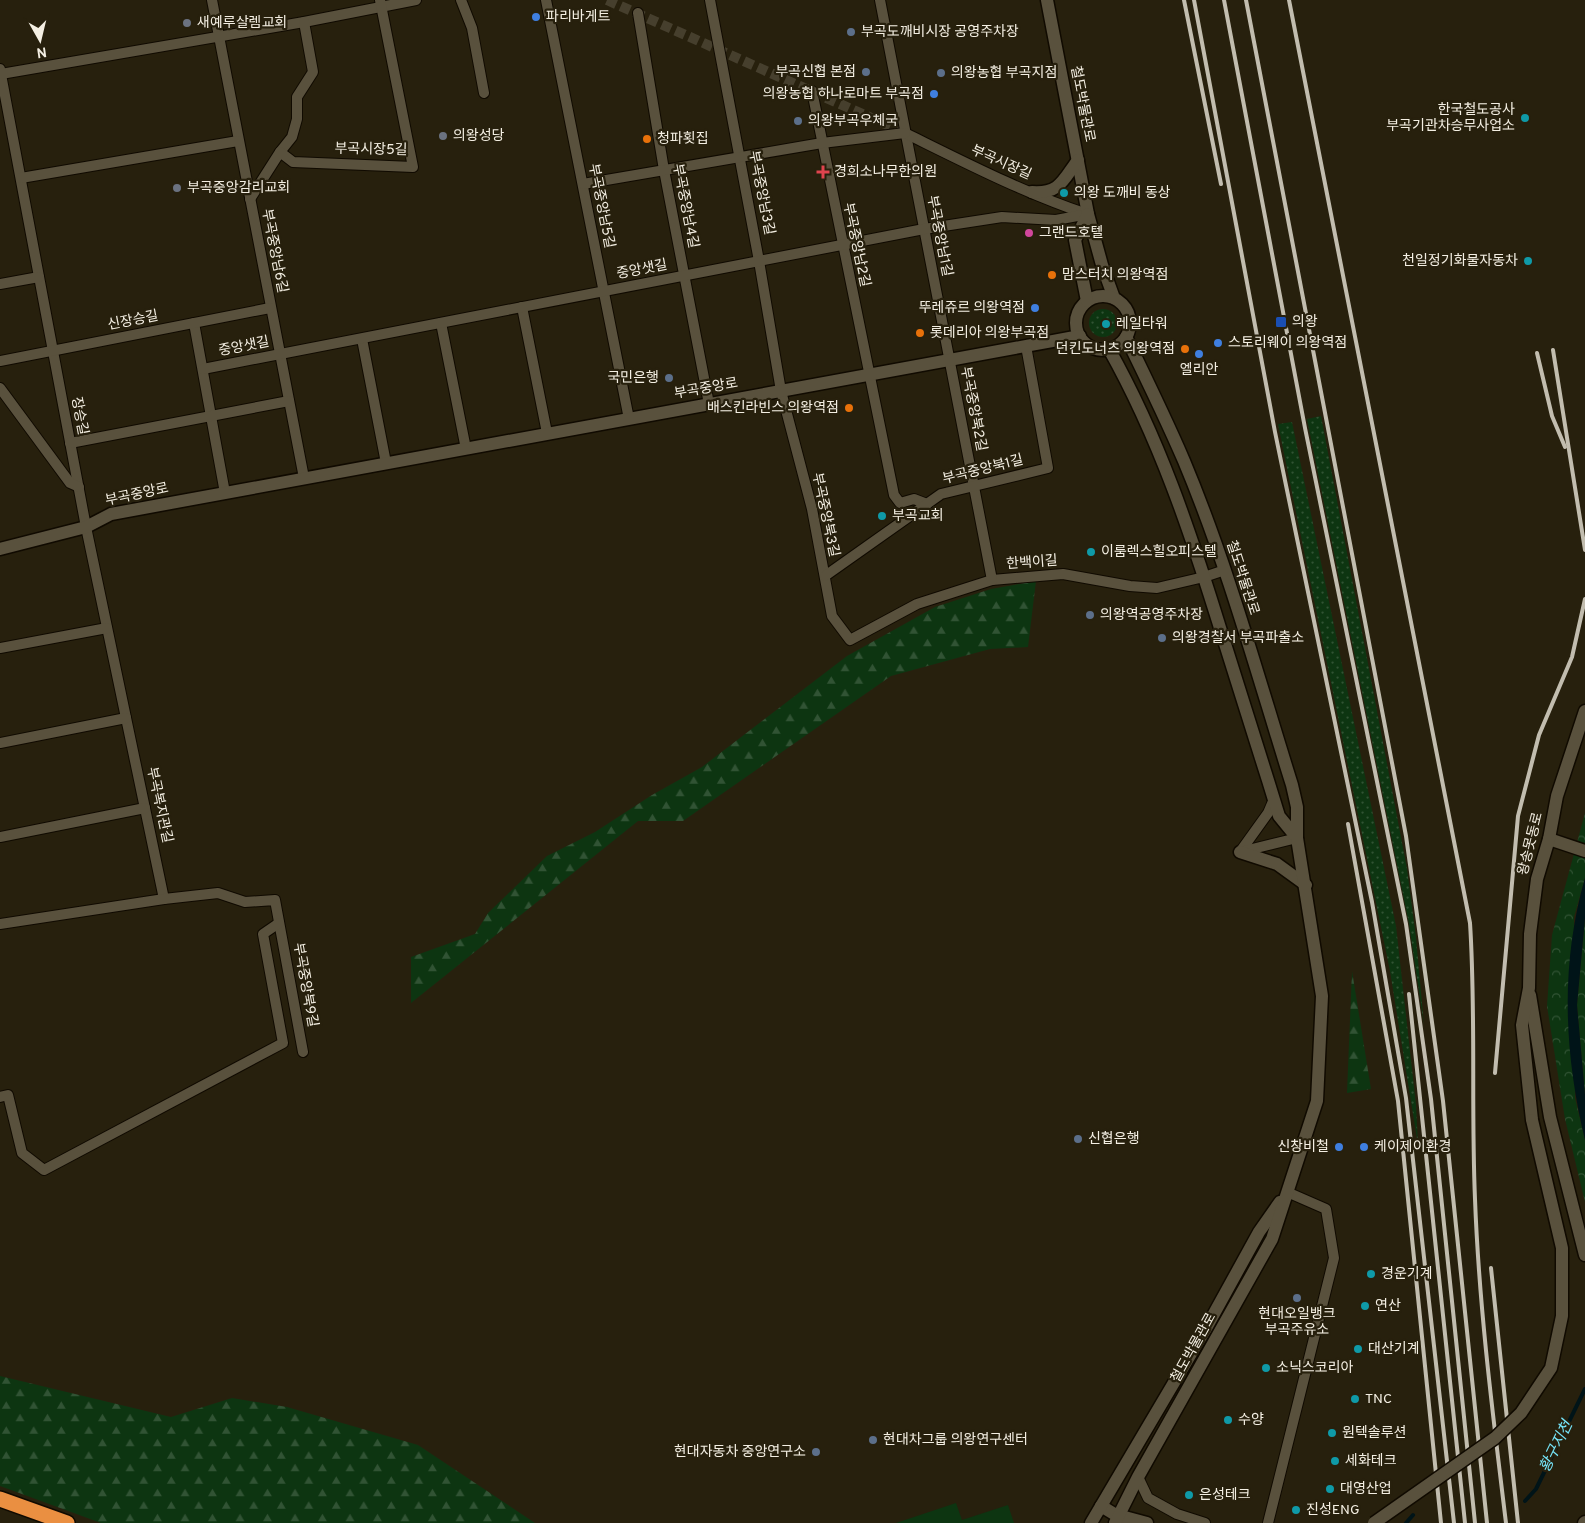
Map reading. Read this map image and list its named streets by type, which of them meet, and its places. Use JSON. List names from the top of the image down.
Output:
{
  "streets": {
    "street": [
      "철도박물관로",
      "부곡시장5길",
      "부곡시장길",
      "부곡중앙남3길",
      "부곡중앙남5길",
      "부곡중앙남4길",
      "부곡중앙남1길",
      "부곡중앙남2길",
      "부곡중앙남6길",
      "중앙샛길",
      "신장승길",
      "부곡중앙로",
      "부곡중앙북2길",
      "장승길",
      "부곡중앙북1길",
      "부곡중앙북3길",
      "한백이길",
      "부곡복지관길",
      "왕송못동로",
      "부곡중앙북9길"
    ]
  },
  "crossings": [
    ["철도박물관로", "부곡시장길"],
    ["철도박물관로", "중앙샛길"],
    ["철도박물관로", "부곡중앙로"],
    ["철도박물관로", "한백이길"],
    ["부곡시장길", "부곡중앙남1길"],
    ["부곡시장길", "중앙샛길"],
    ["부곡중앙남3길", "중앙샛길"],
    ["부곡중앙남3길", "부곡중앙로"],
    ["부곡중앙남3길", "부곡중앙북3길"],
    ["부곡중앙남5길", "중앙샛길"],
    ["부곡중앙남5길", "부곡중앙로"],
    ["부곡중앙남4길", "중앙샛길"],
    ["부곡중앙남4길", "부곡중앙로"],
    ["부곡중앙남1길", "중앙샛길"],
    ["부곡중앙남1길", "부곡중앙로"],
    ["부곡중앙남1길", "부곡중앙북2길"],
    ["부곡중앙남2길", "중앙샛길"],
    ["부곡중앙남2길", "부곡중앙로"],
    ["부곡중앙남6길", "중앙샛길"],
    ["부곡중앙남6길", "신장승길"],
    ["부곡중앙남6길", "부곡중앙로"],
    ["신장승길", "장승길"],
    ["부곡중앙로", "부곡중앙북2길"],
    ["부곡중앙로", "장승길"],
    ["부곡중앙로", "부곡중앙북1길"],
    ["부곡중앙로", "부곡중앙북3길"],
    ["부곡중앙로", "부곡복지관길"],
    ["부곡중앙북2길", "부곡중앙북1길"],
    ["부곡중앙북2길", "한백이길"],
    ["장승길", "부곡복지관길"],
    ["부곡중앙북1길", "부곡중앙북3길"],
    ["부곡중앙북3길", "한백이길"],
    ["부곡복지관길", "부곡중앙북9길"]
  ],
  "water": ["황구지천"],
  "places": {
    "other": [
      "파리바게트",
      "새예루살렘교회",
      "부곡도깨비시장 공영주차장",
      "부곡신협 본점",
      "의왕농협 부곡지점",
      "의왕농협 하나로마트 부곡점",
      "한국철도공사 부곡기관차승무사업소",
      "의왕부곡우체국",
      "의왕성당",
      "청파횟집",
      "부곡중앙감리교회",
      "의왕 도깨비 동상",
      "그랜드호텔",
      "천일정기화물자동차",
      "맘스터치 의왕역점",
      "뚜레쥬르 의왕역점",
      "레일타워",
      "롯데리아 의왕부곡점",
      "스토리웨이 의왕역점",
      "던킨도너츠 의왕역점",
      "엘리안",
      "국민은행",
      "배스킨라빈스 의왕역점",
      "부곡교회",
      "이룸렉스힐오피스텔",
      "의왕역공영주차장",
      "의왕경찰서 부곡파출소",
      "신협은행",
      "신창비철",
      "케이제이환경",
      "경운기계",
      "현대오일뱅크 부곡주유소",
      "연산",
      "대산기계",
      "소닉스코리아",
      "TNC",
      "수양",
      "원텍솔루션",
      "현대차그룹 의왕연구센터",
      "현대자동차 중앙연구소",
      "세화테크",
      "대영산업",
      "은성테크",
      "진성ENG"
    ],
    "health": ["경희소나무한의원"],
    "transit": ["의왕"]
  },
  "north": "bottom"
}
